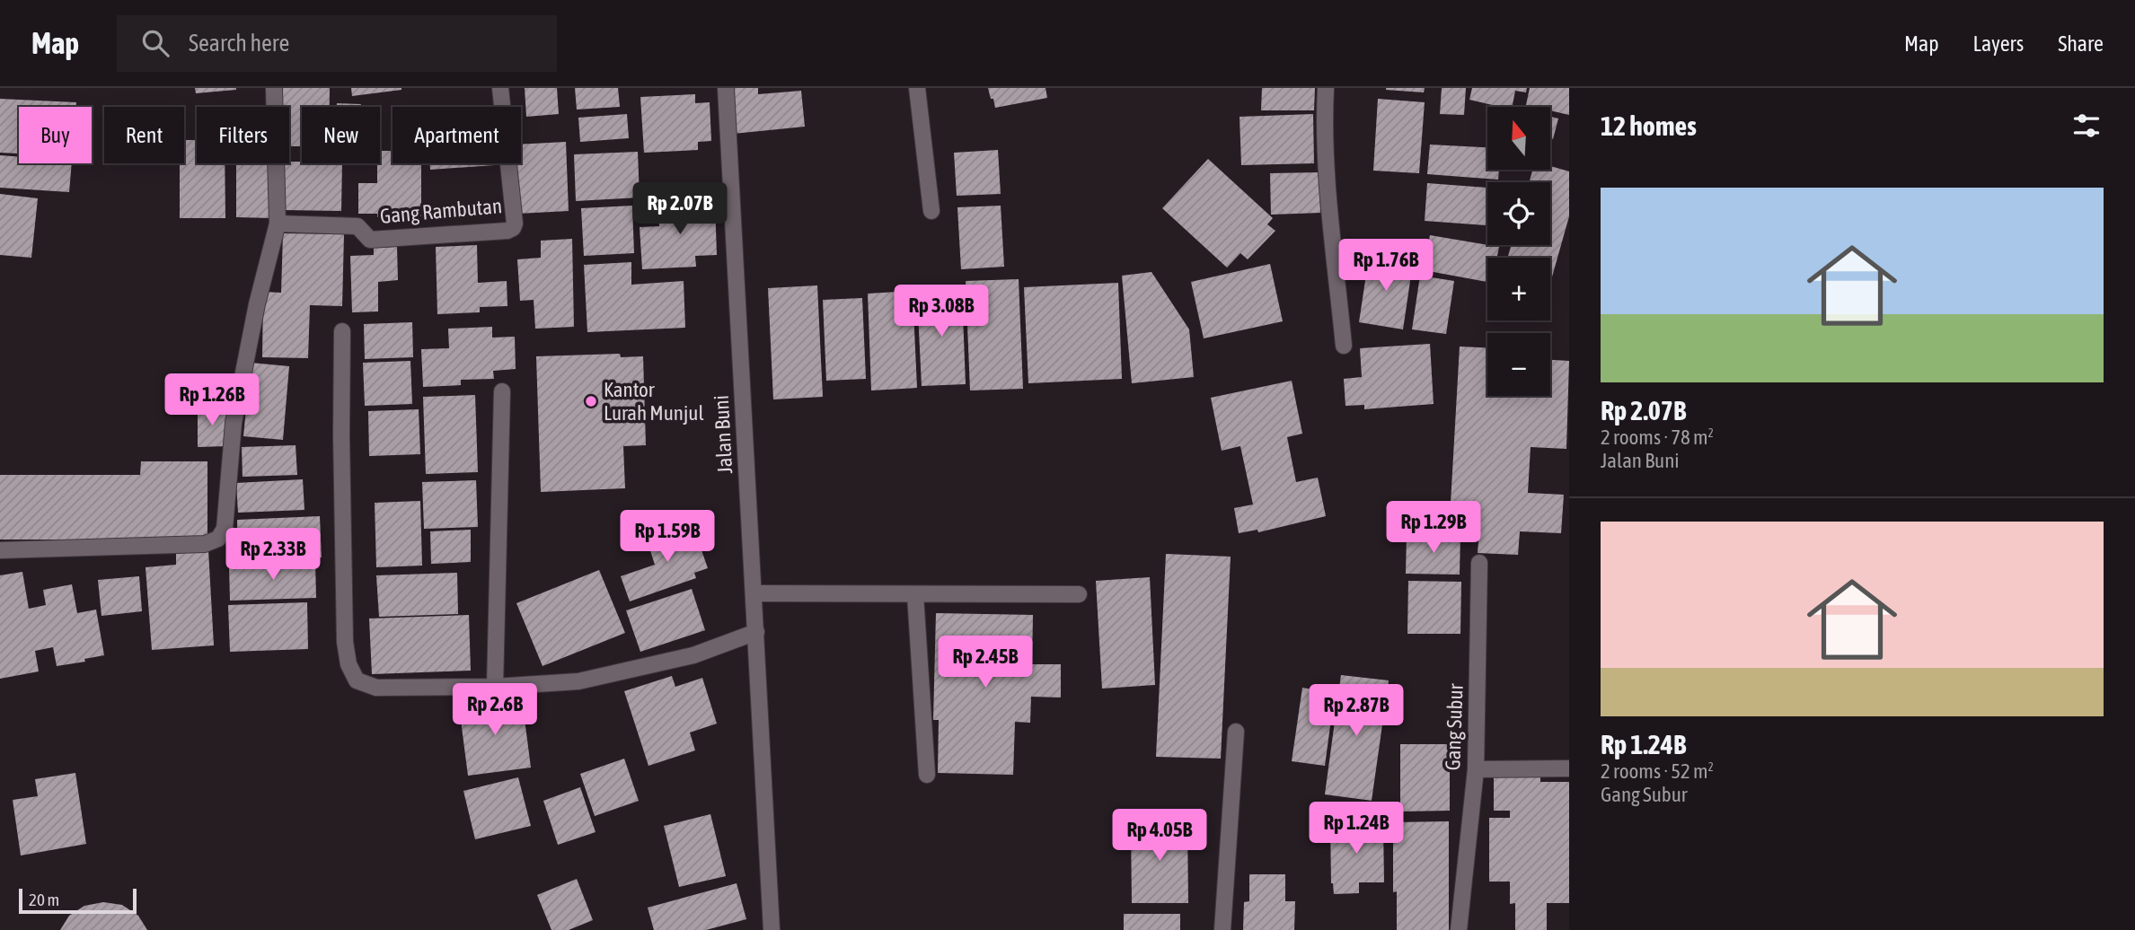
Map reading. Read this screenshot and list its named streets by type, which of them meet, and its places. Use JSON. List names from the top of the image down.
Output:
{
  "streets": {
    "street": ["Gang Rambutan", "Jalan Buni", "Gang Subur"]
  },
  "places": ["Kantor Lurah Munjul"],
  "scale_bar": "20 m",
  "north": "top",
  "page": {
    "header": "Map",
    "search": "Search here",
    "nav": ["Map", "Layers", "Share"],
    "heading": "12 homes",
    "map_buttons": ["+", "−"],
    "chip": [
      "Buy",
      "Rent",
      "Filters",
      "New",
      "Apartment"
    ],
    "list": [
      {
        "name": "Rp 2.07B",
        "note": "2 rooms · 78 m² · Jalan Buni"
      },
      {
        "name": "Rp 1.24B",
        "note": "2 rooms · 52 m² · Gang Subur"
      }
    ],
    "price": [
      "Rp 2.07B",
      "Rp 1.76B",
      "Rp 3.08B",
      "Rp 1.26B",
      "Rp 1.29B",
      "Rp 1.59B",
      "Rp 2.33B",
      "Rp 2.45B",
      "Rp 2.6B",
      "Rp 2.87B",
      "Rp 1.24B",
      "Rp 4.05B"
    ],
    "scale": "20 m"
  }
}
